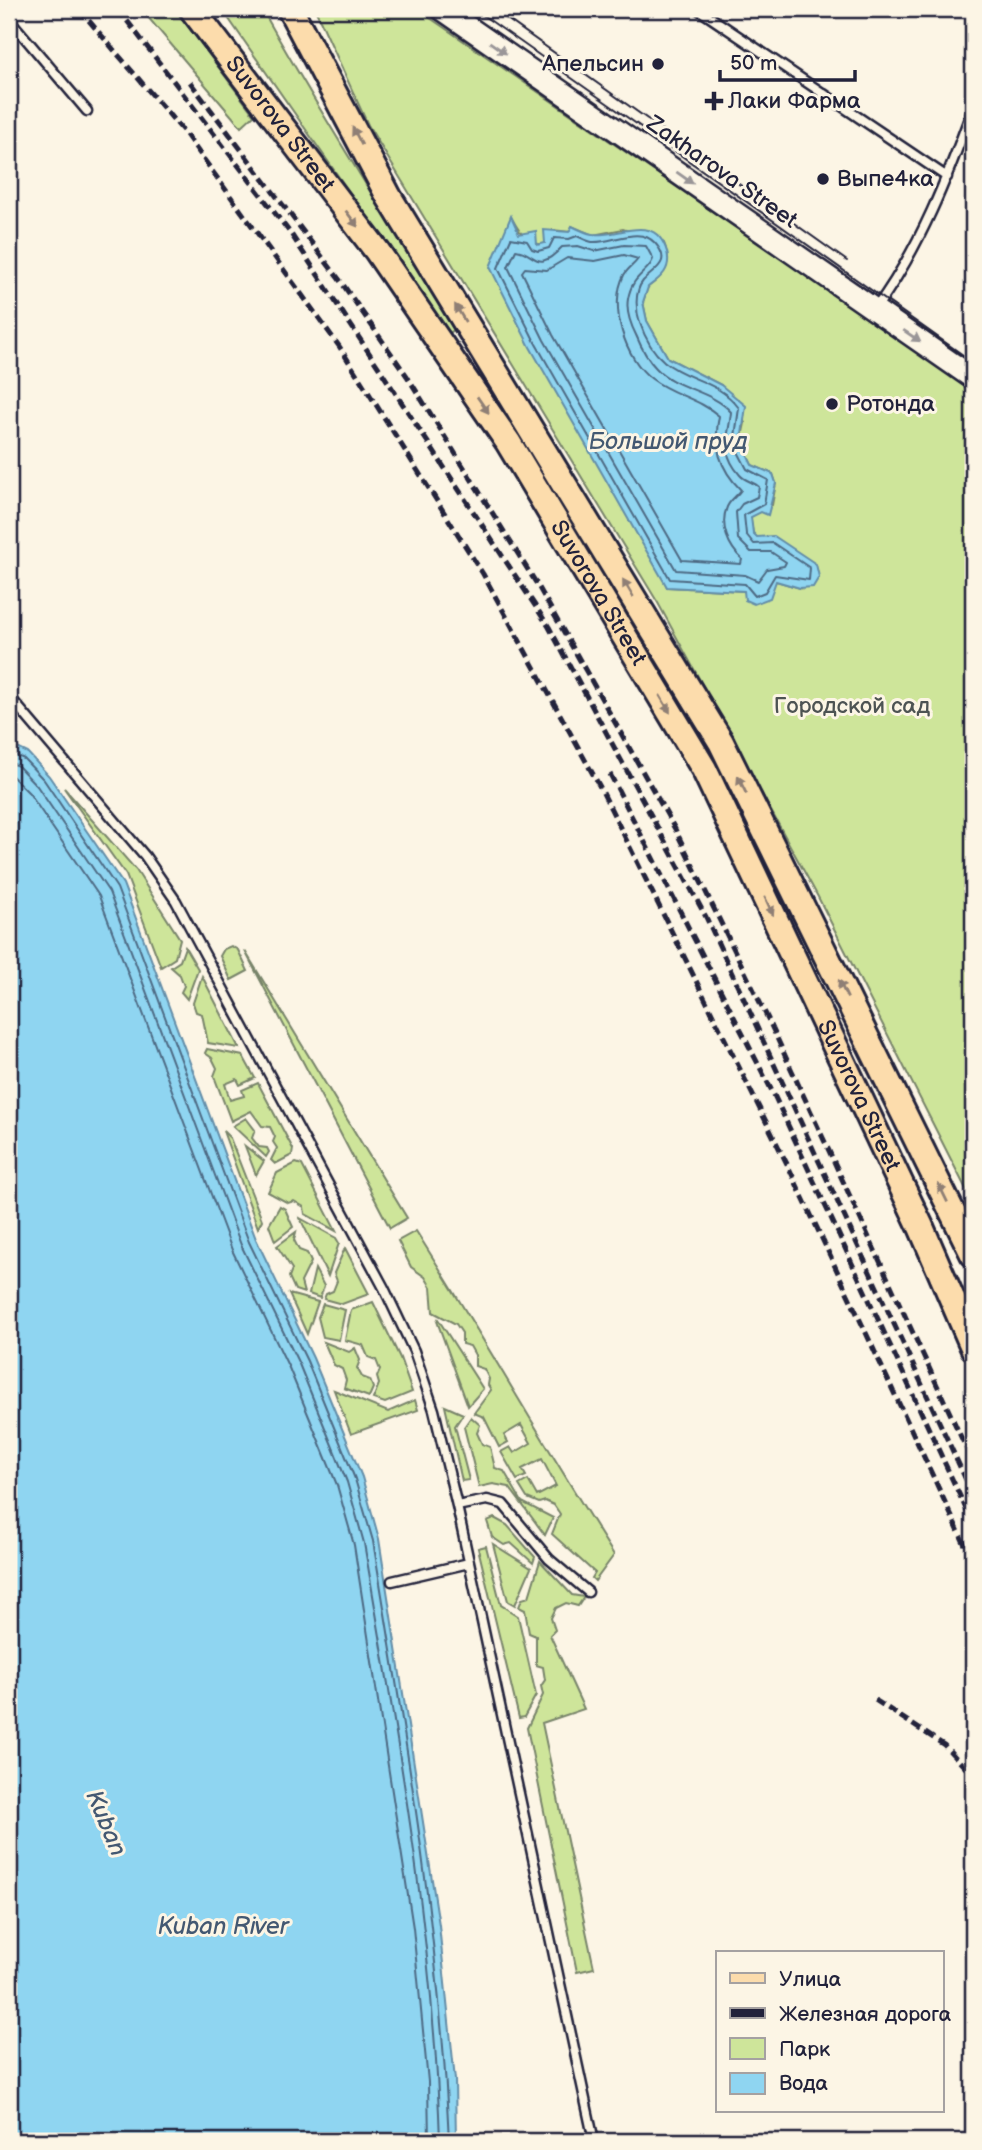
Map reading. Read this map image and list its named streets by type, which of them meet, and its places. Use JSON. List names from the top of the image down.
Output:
{
  "streets": {
    "main road": ["Suvorova Street"],
    "street": ["Zakharova Street"]
  },
  "one_way": ["Zakharova Street"],
  "water": ["Большой пруд", "Kuban", "Kuban River"],
  "parks": ["Городской сад"],
  "places": {
    "other": ["Апельсин", "Выпе4ка", "Ротонда"],
    "health": ["Лаки Фарма"]
  },
  "legend": [
    "Улица",
    "Железная дорога",
    "Парк",
    "Вода"
  ],
  "scale_bar": "50 m"
}
